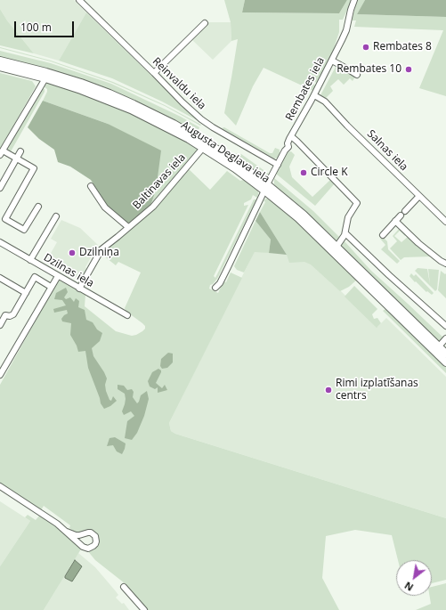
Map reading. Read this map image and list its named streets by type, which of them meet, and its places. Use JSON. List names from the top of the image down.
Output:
{
  "streets": {
    "main road": ["Augusta Deglava iela"],
    "street": [
      "Reinvaldu iela",
      "Rembates iela",
      "Salnas iela",
      "Baltinavas iela",
      "Dzilnas iela"
    ]
  },
  "crossings": [
    ["Reinvaldu iela", "Rembates iela"],
    ["Rembates iela", "Salnas iela"],
    ["Rembates iela", "Augusta Deglava iela"],
    ["Augusta Deglava iela", "Baltinavas iela"],
    ["Baltinavas iela", "Dzilnas iela"]
  ],
  "places": [
    "Rembates 8",
    "Rembates 10",
    "Circle K",
    "Dzilniņa",
    "Rimi izplatīšanas centrs"
  ],
  "scale_bar": "100 m",
  "north": "bottom left"
}
